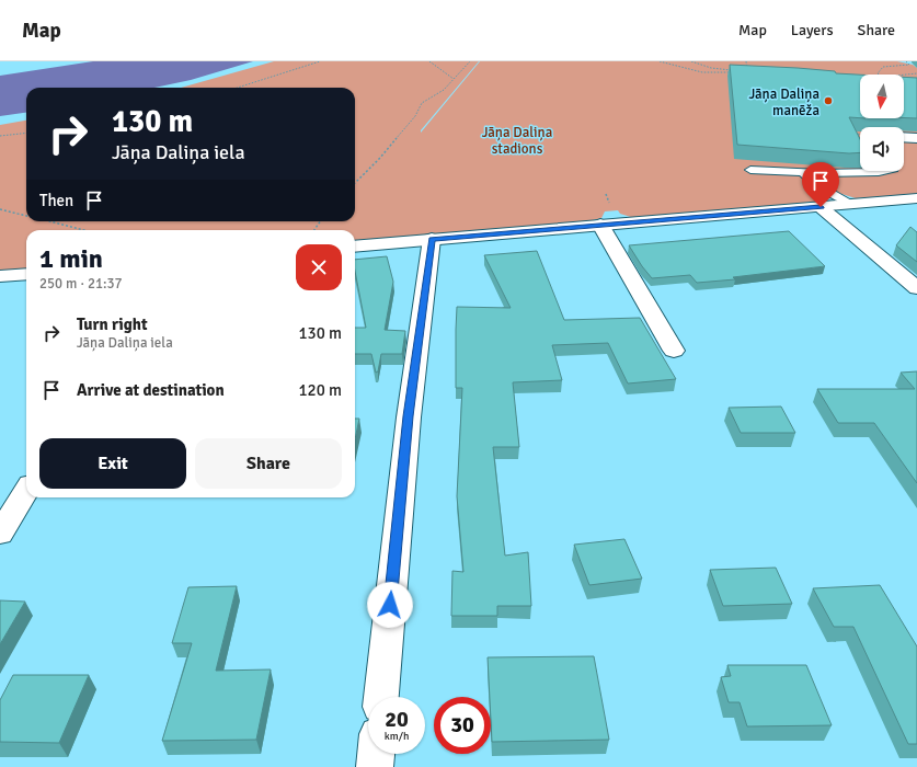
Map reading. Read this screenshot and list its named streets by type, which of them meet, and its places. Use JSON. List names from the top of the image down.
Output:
{
  "parks": ["Jāņa Daliņa stadions"],
  "places": ["Jāņa Daliņa manēža"],
  "north": "bottom",
  "page": {
    "header": "Map",
    "nav": ["Map", "Layers", "Share"],
    "turn": ["130 m", "Jāņa Daliņa iela"],
    "then": "Then",
    "heading": ["1 min", "250 m · 21:37"],
    "list": [
      {
        "name": "Turn right",
        "note": "Jāņa Daliņa iela",
        "value": "130 m"
      },
      {
        "name": "Arrive at destination",
        "value": "120 m"
      }
    ],
    "buttons": ["Exit", "Share"],
    "speed": "20 km/h",
    "limit": "30"
  }
}
